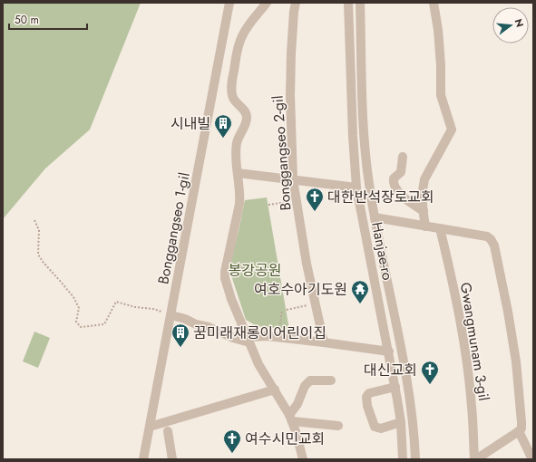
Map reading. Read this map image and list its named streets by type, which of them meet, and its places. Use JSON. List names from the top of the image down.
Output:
{
  "streets": {
    "street": [
      "Bonggangseo 2-gil",
      "Bonggangseo 1-gil",
      "Hanjae-ro",
      "Gwangmunam 3-gil"
    ]
  },
  "parks": ["봉강공원"],
  "places": {
    "building": ["시내빌", "꿈미래재롱이어린이집"],
    "church": ["대한반석장로교회", "대신교회", "여수시민교회"],
    "temple": ["여호수아기도원"]
  },
  "scale_bar": "50 m",
  "north": "right"
}
